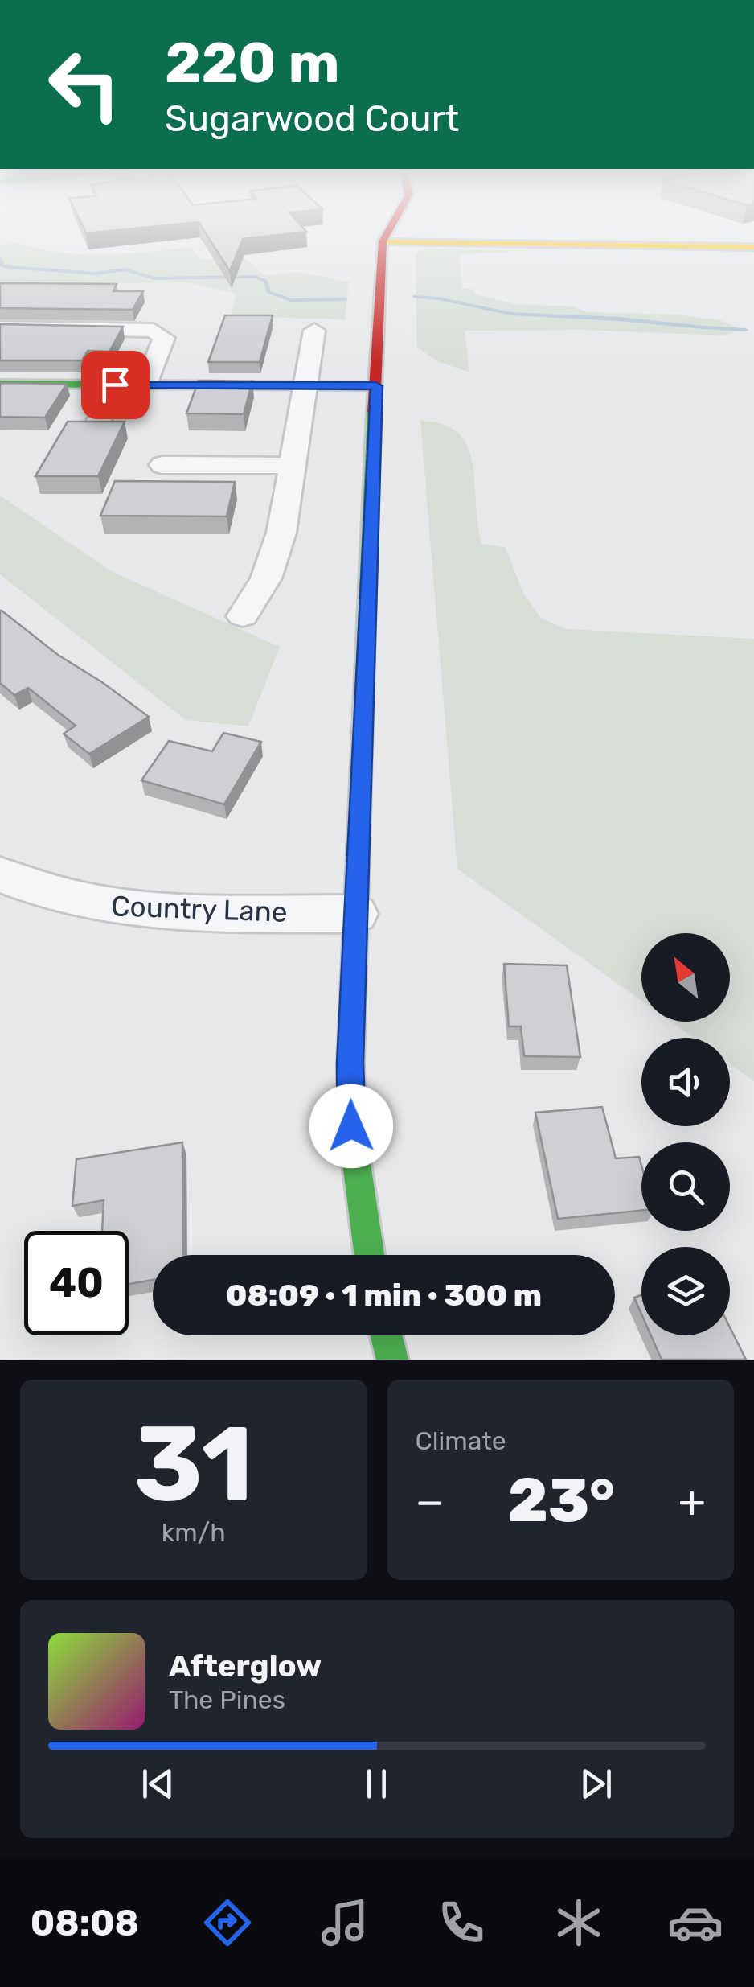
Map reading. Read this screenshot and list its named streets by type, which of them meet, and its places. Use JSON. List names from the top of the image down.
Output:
{
  "streets": {
    "street": ["Country Lane"]
  },
  "north": "top left",
  "page": {
    "turn": ["220 m", "Sugarwood Court"],
    "limit": "40",
    "trip": "08:09 · 1 min · 300 m",
    "tile": [
      ["31", "km/h"],
      "Climate"
    ],
    "heat": ["−", "23°", "+"],
    "song": ["Afterglow", "The Pines"],
    "tabs": "08:08"
  }
}
